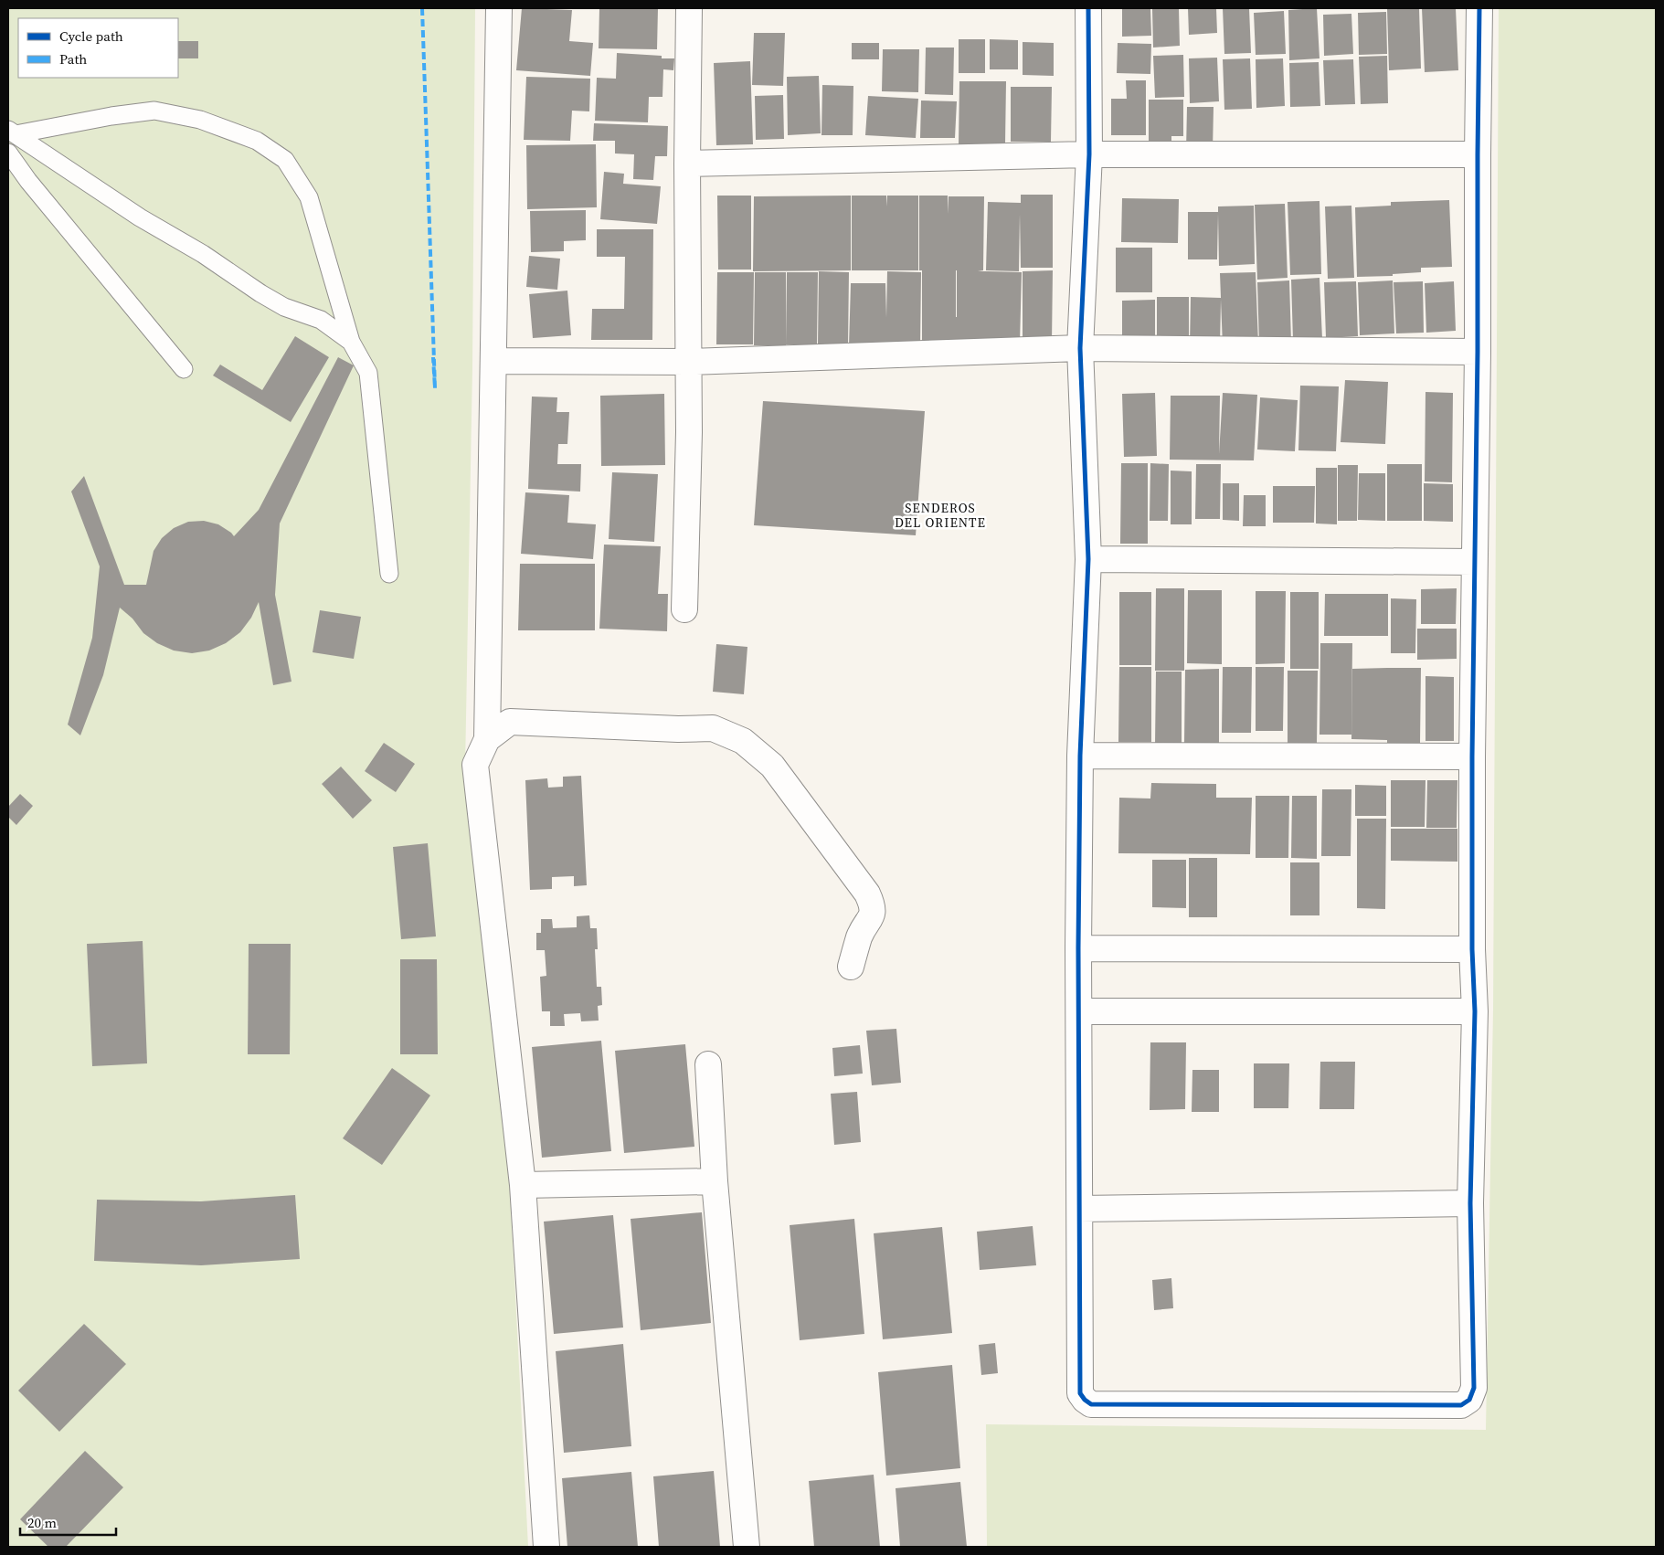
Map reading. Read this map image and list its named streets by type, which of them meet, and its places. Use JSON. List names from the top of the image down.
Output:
{
  "districts": ["SENDEROS DEL ORIENTE"],
  "legend": ["Cycle path", "Path"],
  "scale_bar": "20 m"
}
